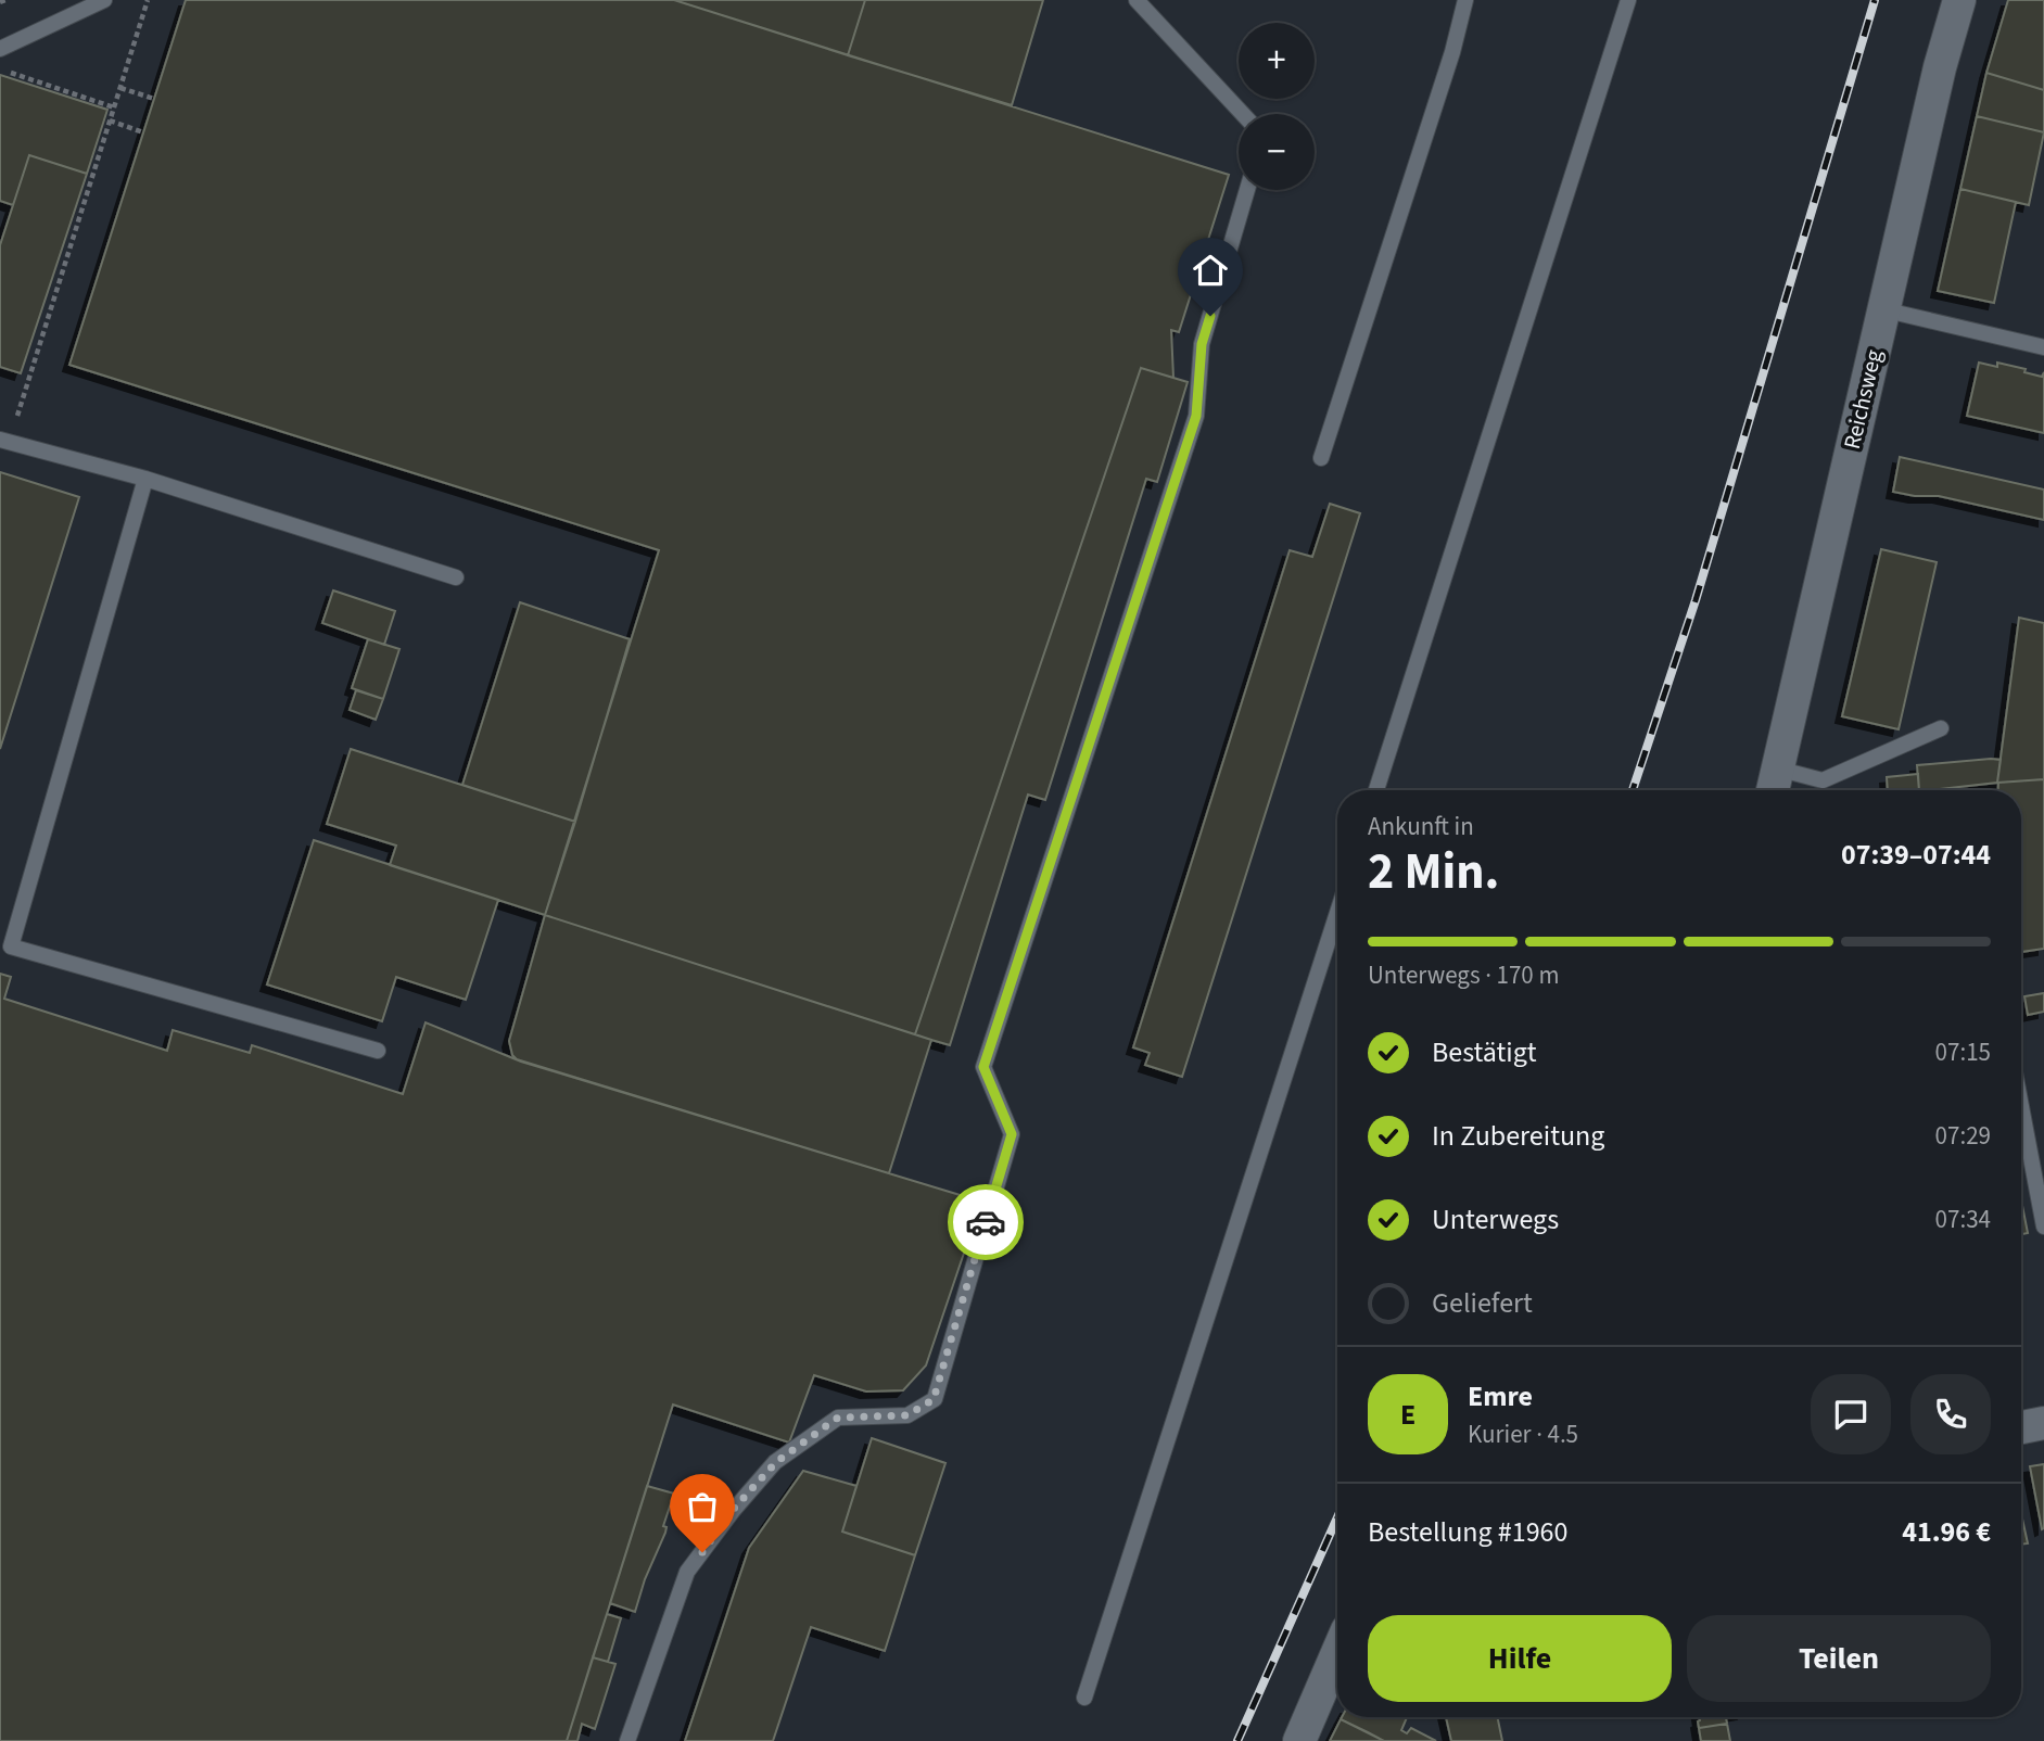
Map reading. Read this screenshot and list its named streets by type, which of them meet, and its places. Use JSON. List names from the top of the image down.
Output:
{
  "streets": {
    "street": ["Reichsweg"]
  },
  "page": {
    "map_buttons": ["+", "−"],
    "heading": ["2 Min.", "Ankunft in", "07:39–07:44"],
    "panel": [
      "Emre",
      "Kurier · 4.5",
      "Bestellung #1960",
      "41.96 €"
    ],
    "bar": "Unterwegs · 170 m",
    "list": [
      ["Bestätigt", "07:15"],
      ["In Zubereitung", "07:29"],
      ["Unterwegs", "07:34"],
      "Geliefert"
    ],
    "round": "E",
    "buttons": ["Hilfe", "Teilen"]
  }
}
